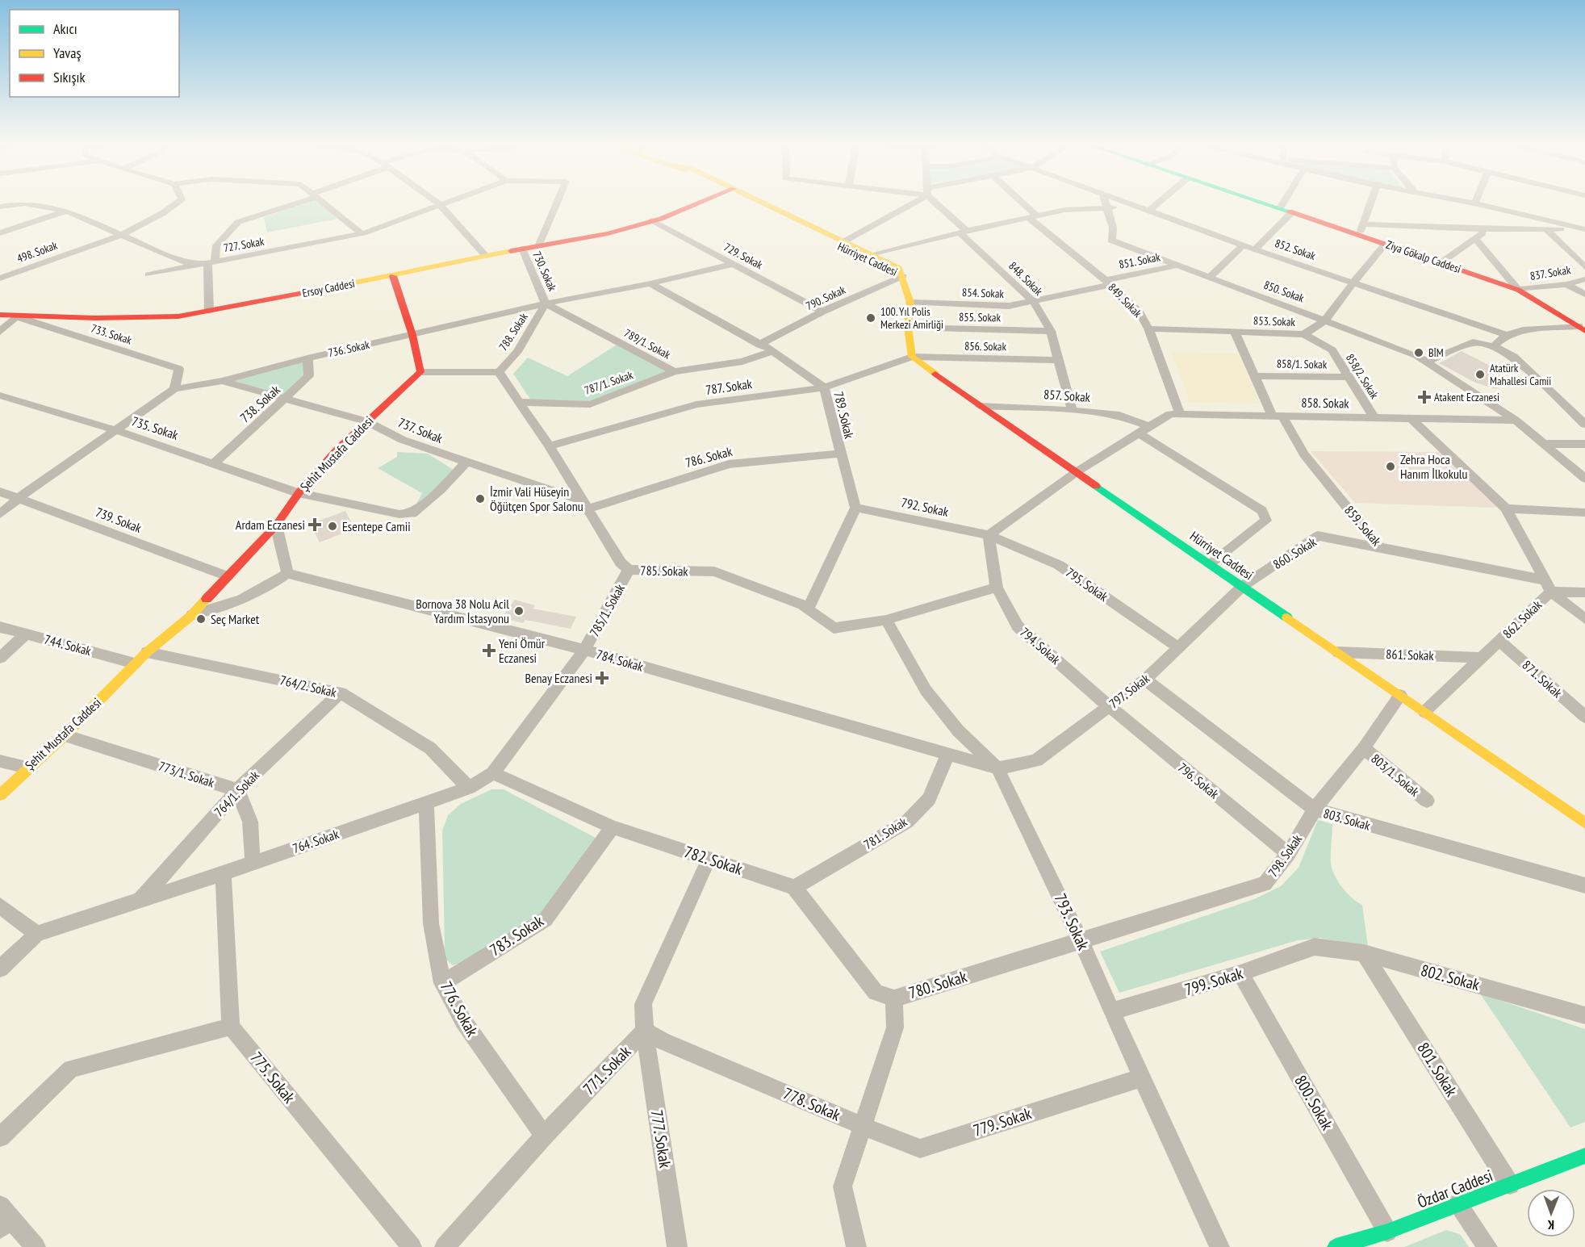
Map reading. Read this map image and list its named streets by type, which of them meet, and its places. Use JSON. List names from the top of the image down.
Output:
{
  "streets": {
    "main road": [
      "Ziya Gökalp Caddesi",
      "Hürriyet Caddesi",
      "Ersoy Caddesi",
      "Şehit Mustafa Caddesi",
      "Özdar Caddesi"
    ],
    "street": [
      "727. Sokak",
      "852. Sokak",
      "498. Sokak",
      "729. Sokak",
      "851. Sokak",
      "730. Sokak",
      "837. Sokak",
      "848. Sokak",
      "850. Sokak",
      "854. Sokak",
      "790. Sokak",
      "849. Sokak",
      "855. Sokak",
      "853. Sokak",
      "788. Sokak",
      "733. Sokak",
      "789/1. Sokak",
      "856. Sokak",
      "736. Sokak",
      "858/1. Sokak",
      "858/2. Sokak",
      "787/1. Sokak",
      "787. Sokak",
      "857. Sokak",
      "858. Sokak",
      "738. Sokak",
      "789. Sokak",
      "735. Sokak",
      "737. Sokak",
      "786. Sokak",
      "792. Sokak",
      "739. Sokak",
      "859. Sokak",
      "860. Sokak",
      "785. Sokak",
      "795. Sokak",
      "785/1. Sokak",
      "862. Sokak",
      "744. Sokak",
      "794. Sokak",
      "861. Sokak",
      "784. Sokak",
      "871. Sokak",
      "764/2. Sokak",
      "797. Sokak",
      "773/1. Sokak",
      "803/1. Sokak",
      "796. Sokak",
      "764/1. Sokak",
      "803. Sokak",
      "781. Sokak",
      "764. Sokak",
      "798. Sokak",
      "782. Sokak",
      "793. Sokak",
      "783. Sokak",
      "802. Sokak",
      "799. Sokak",
      "780. Sokak",
      "776. Sokak",
      "801. Sokak",
      "771. Sokak",
      "775. Sokak",
      "800. Sokak",
      "778. Sokak",
      "779. Sokak",
      "777. Sokak"
    ]
  },
  "crossings": [
    ["727. Sokak", "Ersoy Caddesi"],
    ["852. Sokak", "853. Sokak"],
    ["729. Sokak", "Ersoy Caddesi"],
    ["729. Sokak", "790. Sokak"],
    ["729. Sokak", "736. Sokak"],
    ["Ziya Gökalp Caddesi", "837. Sokak"],
    ["Ziya Gökalp Caddesi", "853. Sokak"],
    ["Hürriyet Caddesi", "Ersoy Caddesi"],
    ["Hürriyet Caddesi", "854. Sokak"],
    ["Hürriyet Caddesi", "790. Sokak"],
    ["Hürriyet Caddesi", "855. Sokak"],
    ["Hürriyet Caddesi", "856. Sokak"],
    ["Hürriyet Caddesi", "787. Sokak"],
    ["Hürriyet Caddesi", "857. Sokak"],
    ["Hürriyet Caddesi", "860. Sokak"],
    ["Hürriyet Caddesi", "862. Sokak"],
    ["Hürriyet Caddesi", "861. Sokak"],
    ["Hürriyet Caddesi", "797. Sokak"],
    ["Hürriyet Caddesi", "798. Sokak"],
    ["851. Sokak", "850. Sokak"],
    ["851. Sokak", "854. Sokak"],
    ["851. Sokak", "849. Sokak"],
    ["730. Sokak", "Ersoy Caddesi"],
    ["730. Sokak", "788. Sokak"],
    ["730. Sokak", "789/1. Sokak"],
    ["730. Sokak", "736. Sokak"],
    ["848. Sokak", "854. Sokak"],
    ["848. Sokak", "855. Sokak"],
    ["848. Sokak", "856. Sokak"],
    ["848. Sokak", "857. Sokak"],
    ["Ersoy Caddesi", "733. Sokak"],
    ["850. Sokak", "853. Sokak"],
    ["854. Sokak", "849. Sokak"],
    ["790. Sokak", "789. Sokak"],
    ["849. Sokak", "853. Sokak"],
    ["849. Sokak", "858. Sokak"],
    ["853. Sokak", "858/2. Sokak"],
    ["853. Sokak", "859. Sokak"],
    ["788. Sokak", "789/1. Sokak"],
    ["788. Sokak", "736. Sokak"],
    ["788. Sokak", "785. Sokak"],
    ["733. Sokak", "736. Sokak"],
    ["789/1. Sokak", "736. Sokak"],
    ["789/1. Sokak", "787/1. Sokak"],
    ["789/1. Sokak", "789. Sokak"],
    ["856. Sokak", "787. Sokak"],
    ["736. Sokak", "738. Sokak"],
    ["736. Sokak", "789. Sokak"],
    ["736. Sokak", "735. Sokak"],
    ["736. Sokak", "737. Sokak"],
    ["736. Sokak", "739. Sokak"],
    ["858/1. Sokak", "858/2. Sokak"],
    ["858/1. Sokak", "859. Sokak"],
    ["858/2. Sokak", "858. Sokak"],
    ["787/1. Sokak", "785. Sokak"],
    ["787. Sokak", "789. Sokak"],
    ["787. Sokak", "785. Sokak"],
    ["857. Sokak", "858. Sokak"],
    ["858. Sokak", "859. Sokak"],
    ["858. Sokak", "862. Sokak"],
    ["738. Sokak", "735. Sokak"],
    ["738. Sokak", "737. Sokak"],
    ["789. Sokak", "786. Sokak"],
    ["789. Sokak", "792. Sokak"],
    ["735. Sokak", "737. Sokak"],
    ["735. Sokak", "Şehit Mustafa Caddesi"],
    ["737. Sokak", "Şehit Mustafa Caddesi"],
    ["737. Sokak", "786. Sokak"],
    ["737. Sokak", "785. Sokak"],
    ["Şehit Mustafa Caddesi", "739. Sokak"],
    ["Şehit Mustafa Caddesi", "744. Sokak"],
    ["Şehit Mustafa Caddesi", "784. Sokak"],
    ["Şehit Mustafa Caddesi", "764/2. Sokak"],
    ["Şehit Mustafa Caddesi", "773/1. Sokak"],
    ["786. Sokak", "785. Sokak"],
    ["792. Sokak", "795. Sokak"],
    ["792. Sokak", "794. Sokak"],
    ["859. Sokak", "860. Sokak"],
    ["859. Sokak", "862. Sokak"],
    ["860. Sokak", "797. Sokak"],
    ["785. Sokak", "785/1. Sokak"],
    ["785. Sokak", "794. Sokak"],
    ["785. Sokak", "793. Sokak"],
    ["795. Sokak", "794. Sokak"],
    ["795. Sokak", "797. Sokak"],
    ["785/1. Sokak", "784. Sokak"],
    ["785/1. Sokak", "764. Sokak"],
    ["862. Sokak", "861. Sokak"],
    ["862. Sokak", "871. Sokak"],
    ["794. Sokak", "797. Sokak"],
    ["794. Sokak", "796. Sokak"],
    ["784. Sokak", "797. Sokak"],
    ["784. Sokak", "781. Sokak"],
    ["784. Sokak", "764. Sokak"],
    ["784. Sokak", "793. Sokak"],
    ["764/2. Sokak", "764/1. Sokak"],
    ["764/2. Sokak", "764. Sokak"],
    ["797. Sokak", "796. Sokak"],
    ["797. Sokak", "803. Sokak"],
    ["797. Sokak", "793. Sokak"],
    ["773/1. Sokak", "764/1. Sokak"],
    ["803/1. Sokak", "798. Sokak"],
    ["796. Sokak", "798. Sokak"],
    ["764/1. Sokak", "764. Sokak"],
    ["803. Sokak", "798. Sokak"],
    ["781. Sokak", "782. Sokak"],
    ["764. Sokak", "782. Sokak"],
    ["764. Sokak", "776. Sokak"],
    ["798. Sokak", "793. Sokak"],
    ["798. Sokak", "780. Sokak"],
    ["782. Sokak", "783. Sokak"],
    ["793. Sokak", "799. Sokak"],
    ["793. Sokak", "780. Sokak"],
    ["793. Sokak", "779. Sokak"],
    ["783. Sokak", "776. Sokak"],
    ["802. Sokak", "799. Sokak"],
    ["802. Sokak", "801. Sokak"],
    ["799. Sokak", "800. Sokak"],
    ["780. Sokak", "778. Sokak"],
    ["780. Sokak", "779. Sokak"],
    ["776. Sokak", "771. Sokak"],
    ["801. Sokak", "Özdar Caddesi"],
    ["771. Sokak", "778. Sokak"],
    ["771. Sokak", "777. Sokak"],
    ["800. Sokak", "Özdar Caddesi"],
    ["778. Sokak", "779. Sokak"],
    ["778. Sokak", "777. Sokak"]
  ],
  "places": {
    "other": [
      "100. Yıl Polis Merkezi Amirliği",
      "BİM",
      "Atatürk Mahallesi Camii",
      "Zehra Hoca Hanım İlkokulu",
      "İzmir Vali Hüseyin Öğütçen Spor Salonu",
      "Esentepe Camii",
      "Bornova 38 Nolu Acil Yardım İstasyonu",
      "Seç Market"
    ],
    "health": [
      "Atakent Eczanesi",
      "Ardam Eczanesi",
      "Yeni Ömür Eczanesi",
      "Benay Eczanesi"
    ]
  },
  "legend": ["Akıcı", "Yavaş", "Sıkışık"],
  "north": "bottom"
}
